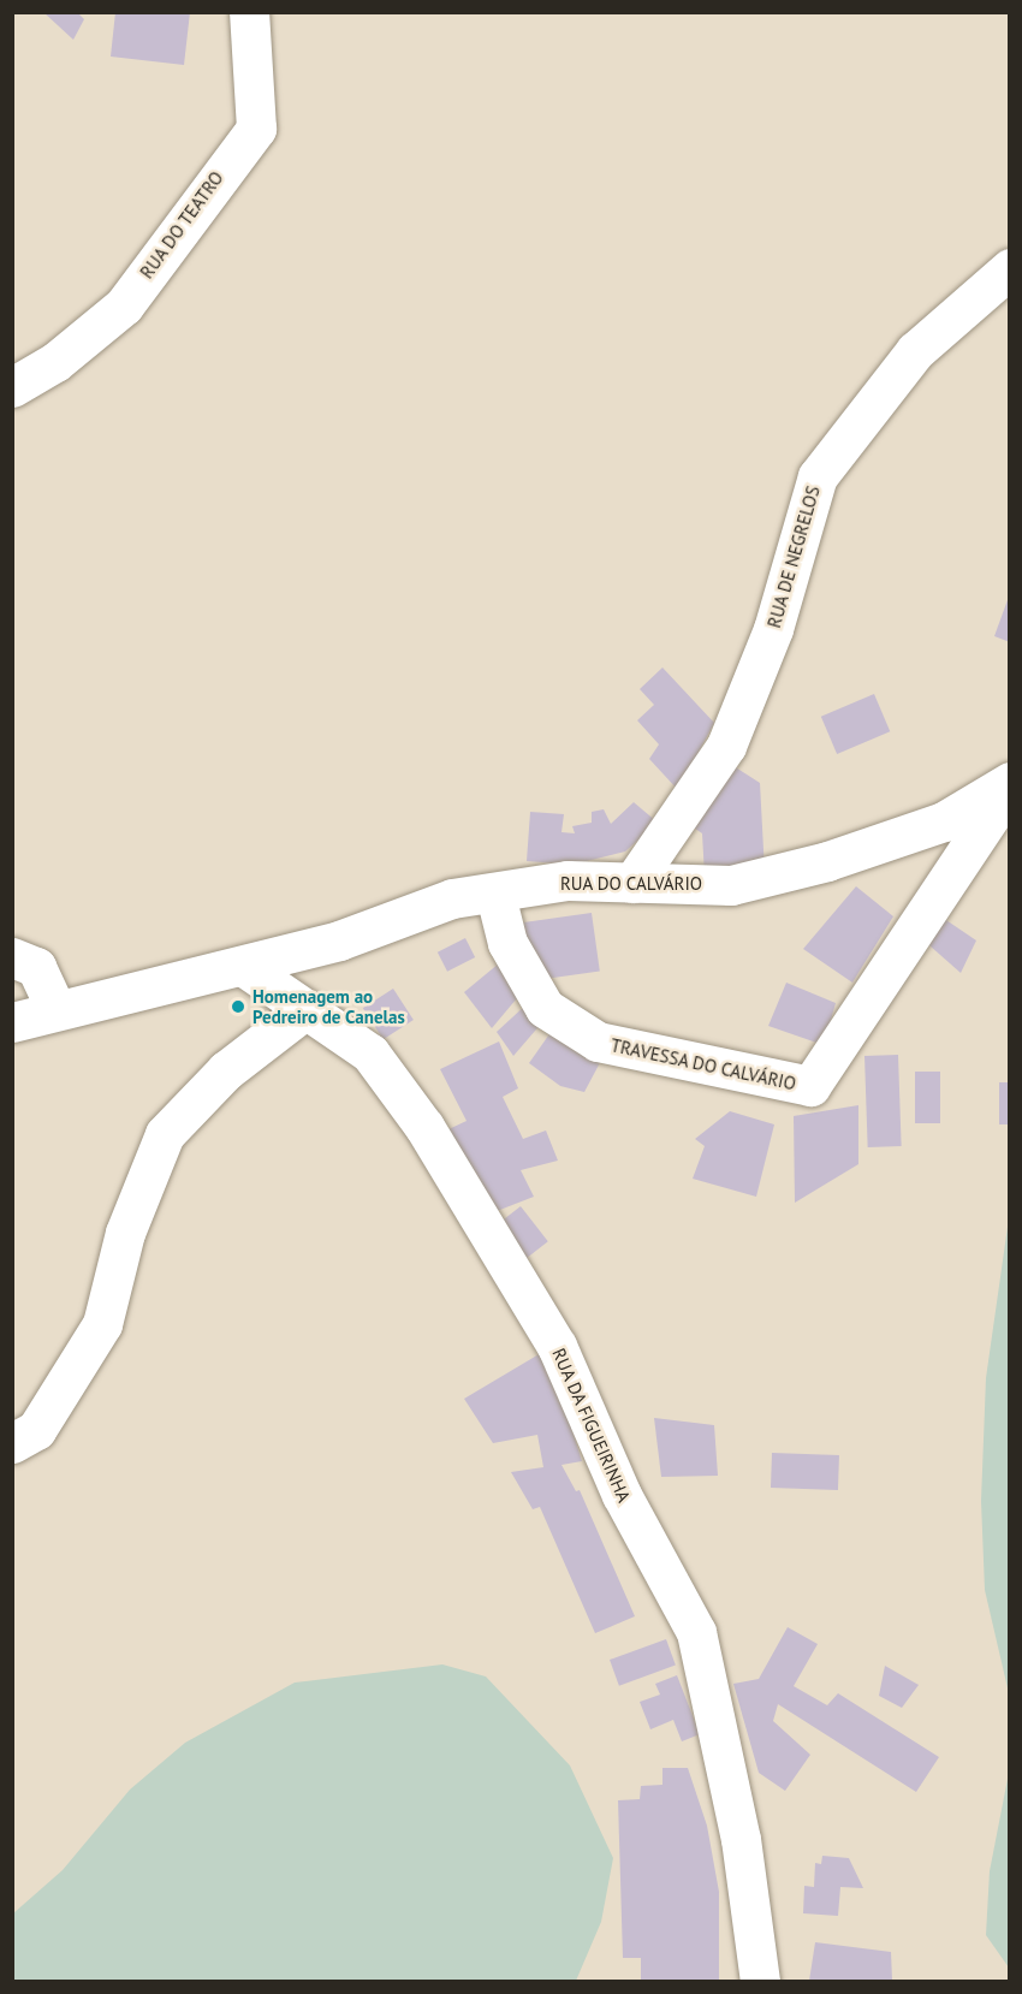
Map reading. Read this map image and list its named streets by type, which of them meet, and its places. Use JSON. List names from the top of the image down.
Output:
{
  "streets": {
    "street": [
      "RUA DO TEATRO",
      "RUA DE NEGRELOS",
      "RUA DO CALVÁRIO",
      "TRAVESSA DO CALVÁRIO",
      "RUA DA FIGUEIRINHA"
    ]
  },
  "crossings": [
    ["RUA DE NEGRELOS", "RUA DO CALVÁRIO"],
    ["RUA DO CALVÁRIO", "TRAVESSA DO CALVÁRIO"],
    ["RUA DO CALVÁRIO", "RUA DA FIGUEIRINHA"]
  ],
  "places": ["Homenagem ao Pedreiro de Canelas"]
}
